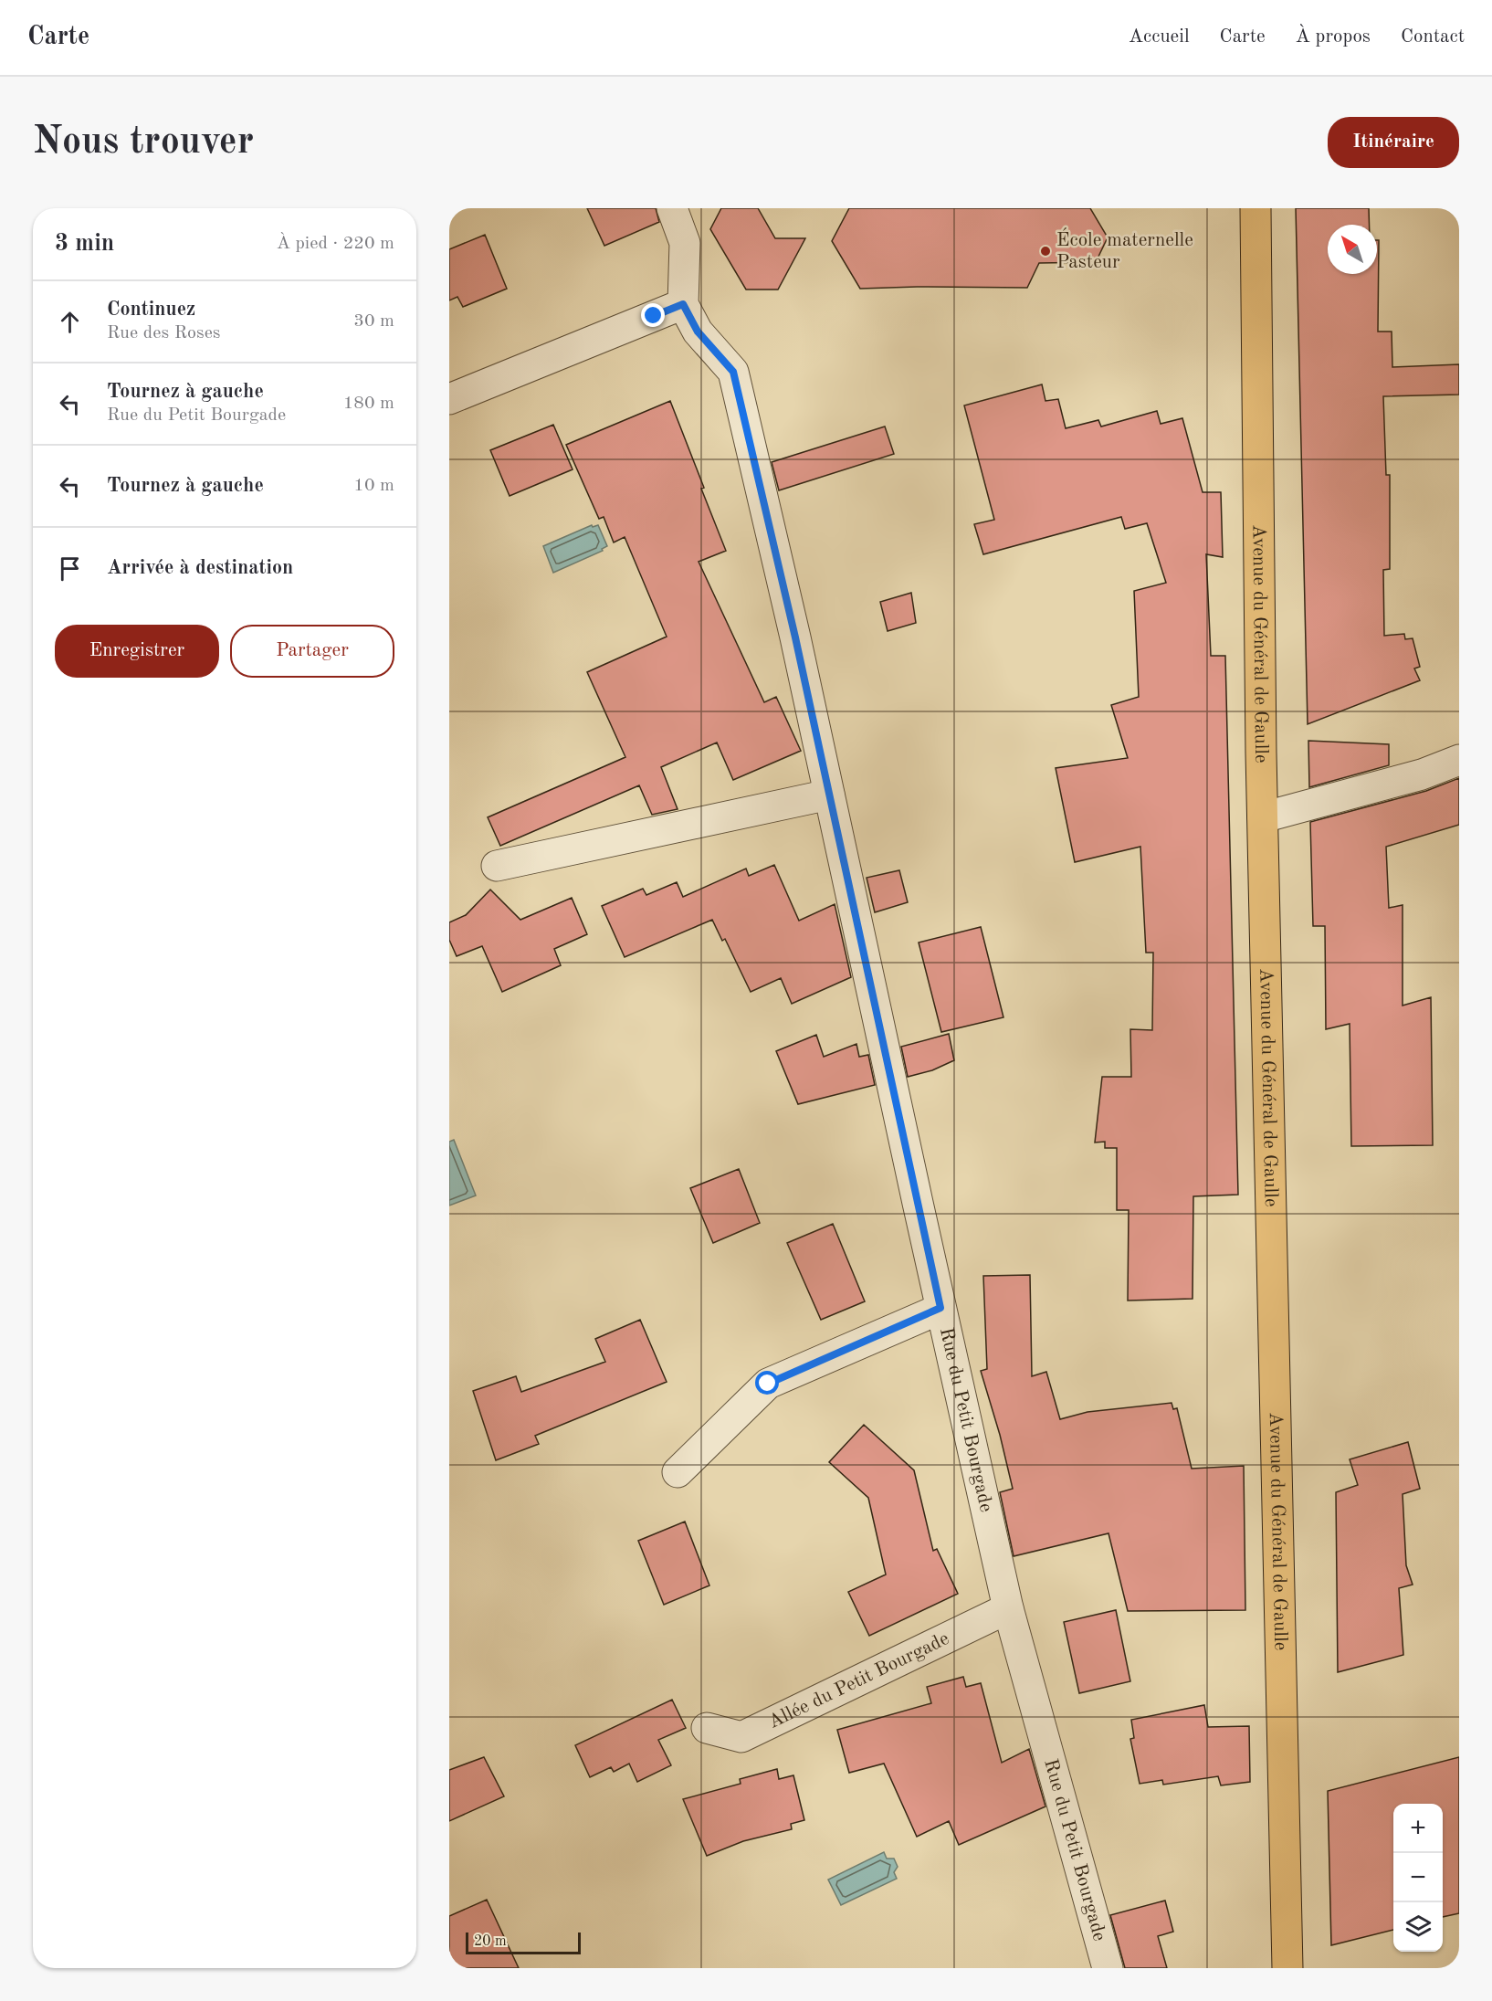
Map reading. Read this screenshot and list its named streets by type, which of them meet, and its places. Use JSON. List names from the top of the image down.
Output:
{
  "streets": {
    "main road": ["Avenue du Général de Gaulle"],
    "street": ["Rue du Petit Bourgade", "Allée du Petit Bourgade"]
  },
  "crossings": [
    ["Rue du Petit Bourgade", "Allée du Petit Bourgade"]
  ],
  "places": ["École maternelle Pasteur"],
  "scale_bar": "20 m",
  "north": "top left",
  "page": {
    "header": "Carte",
    "nav": [
      "Accueil",
      "Carte",
      "À propos",
      "Contact"
    ],
    "buttons": [
      "Itinéraire",
      ["Enregistrer", "Partager"]
    ],
    "title": "Nous trouver",
    "heading": ["3 min", "À pied · 220 m"],
    "list": [
      ["Continuez", "Rue des Roses", "30 m"],
      ["Tournez à gauche", "Rue du Petit Bourgade", "180 m"],
      ["Tournez à gauche", "10 m"],
      "Arrivée à destination"
    ],
    "map_buttons": ["+", "−"],
    "scale": "20 m"
  }
}
